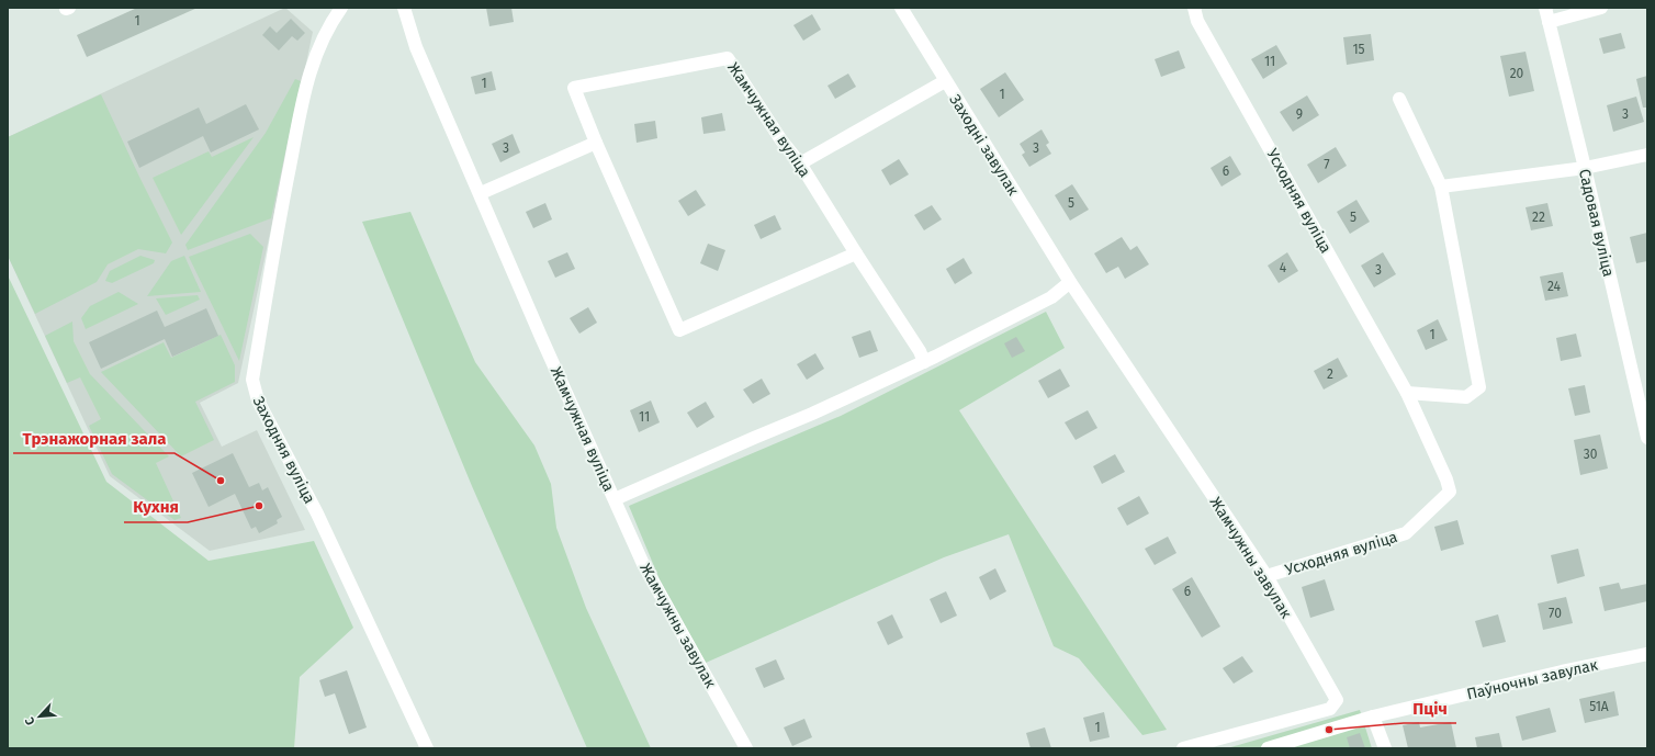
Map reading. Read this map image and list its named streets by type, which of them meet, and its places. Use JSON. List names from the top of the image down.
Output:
{
  "streets": {
    "street": [
      "Жамчужная вуліца",
      "Заходні завулак",
      "Усходняя вуліца",
      "Садовая вуліца",
      "Заходняя вуліца",
      "Жамчужны завулак",
      "Паўночны завулак"
    ]
  },
  "crossings": [
    ["Жамчужная вуліца", "Заходні завулак"],
    ["Жамчужная вуліца", "Жамчужны завулак"],
    ["Заходні завулак", "Жамчужны завулак"],
    ["Усходняя вуліца", "Жамчужны завулак"]
  ],
  "places": ["Трэнажорная зала", "Кухня", "Пціч"],
  "house_numbers": [
    "1",
    "15",
    "11",
    "20",
    "1",
    "1",
    "9",
    "3",
    "3",
    "3",
    "7",
    "6",
    "5",
    "5",
    "22",
    "4",
    "3",
    "24",
    "1",
    "2",
    "11",
    "30",
    "6",
    "70",
    "51А",
    "1"
  ],
  "north": "bottom left"
}
